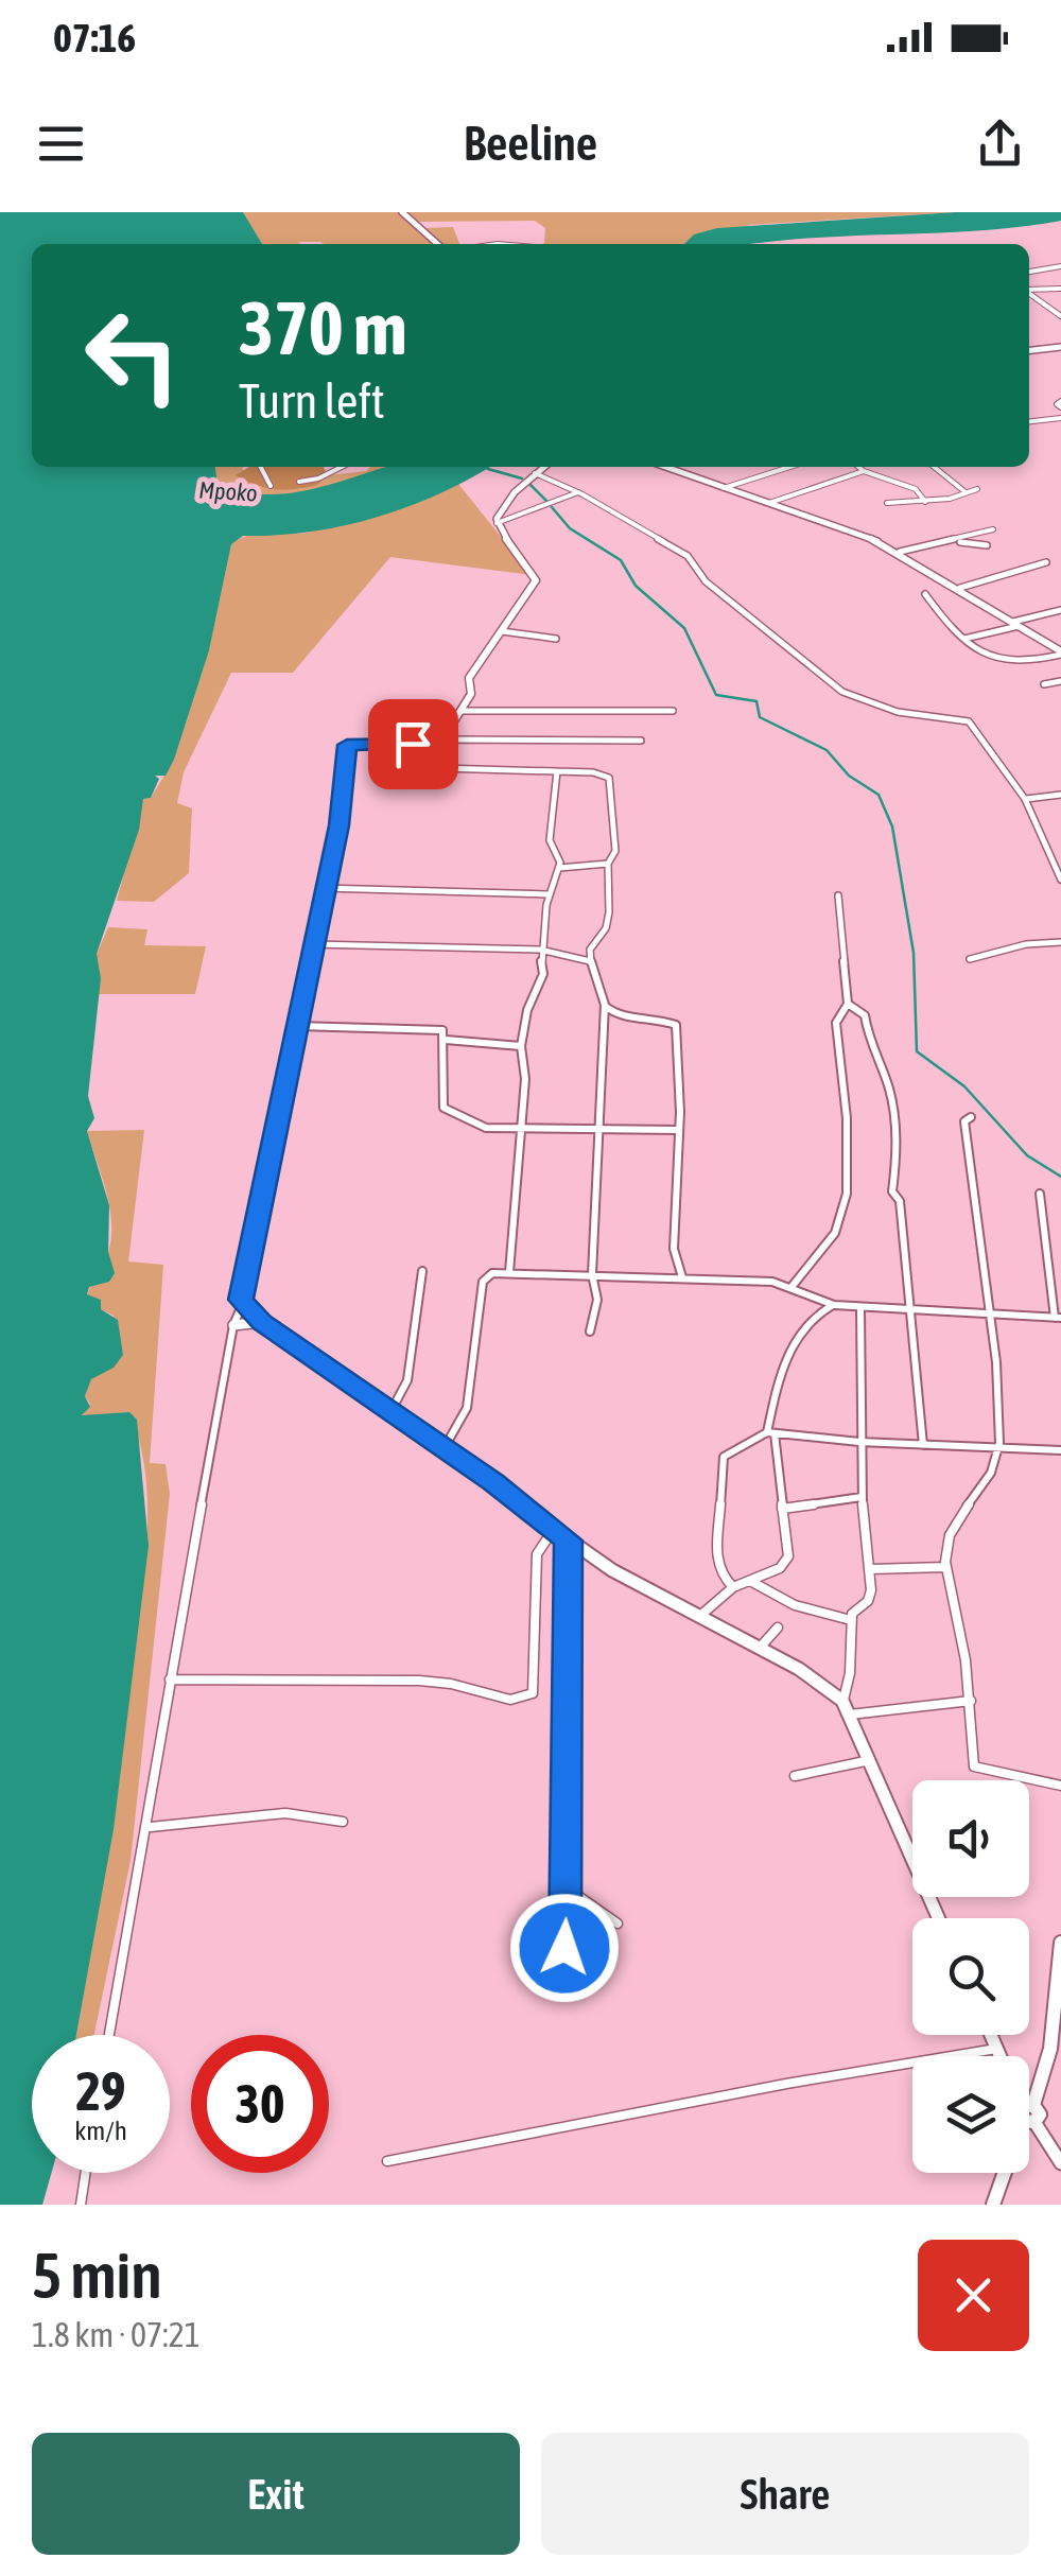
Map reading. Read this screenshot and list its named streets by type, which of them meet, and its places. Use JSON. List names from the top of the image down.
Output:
{
  "water": ["Mpoko"],
  "page": {
    "status": "07:16",
    "header": "Beeline",
    "turn": ["370 m", "Turn left"],
    "speed": "29 km/h",
    "limit": "30",
    "heading": ["5 min", "1.8 km · 07:21"],
    "buttons": ["Exit", "Share"]
  }
}
